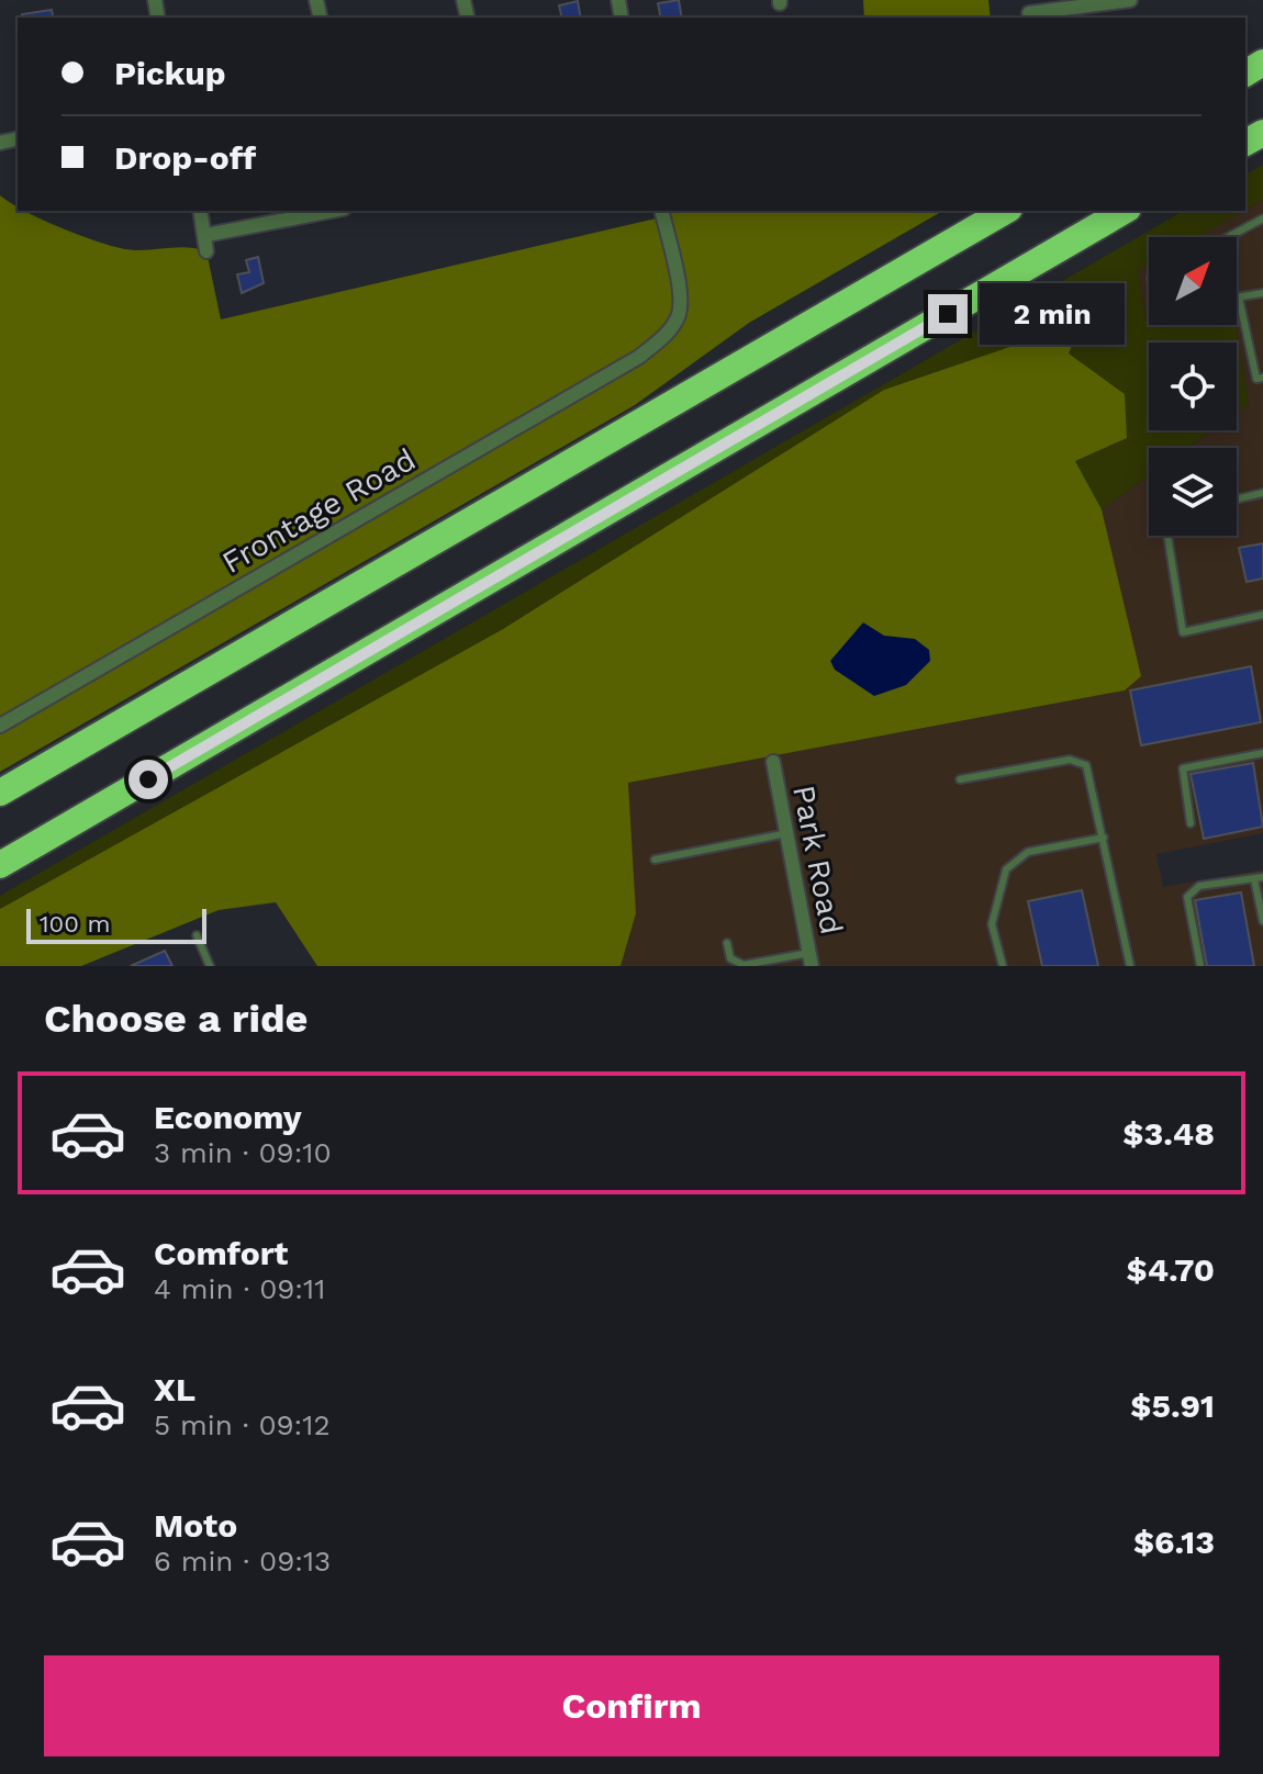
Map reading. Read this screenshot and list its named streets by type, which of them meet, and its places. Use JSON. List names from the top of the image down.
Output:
{
  "streets": {
    "street": ["Frontage Road", "Park Road"]
  },
  "scale_bar": "100 m",
  "north": "top right",
  "page": {
    "banner": ["Pickup", "Drop-off"],
    "bubble": "2 min",
    "scale": "100 m",
    "heading": "Choose a ride",
    "list": [
      {
        "name": "Economy",
        "note": "3 min · 09:10",
        "value": "$3.48"
      },
      {
        "name": "Comfort",
        "note": "4 min · 09:11",
        "value": "$4.70"
      },
      {
        "name": "XL",
        "note": "5 min · 09:12",
        "value": "$5.91"
      },
      {
        "name": "Moto",
        "note": "6 min · 09:13",
        "value": "$6.13"
      }
    ],
    "buttons": "Confirm"
  }
}
